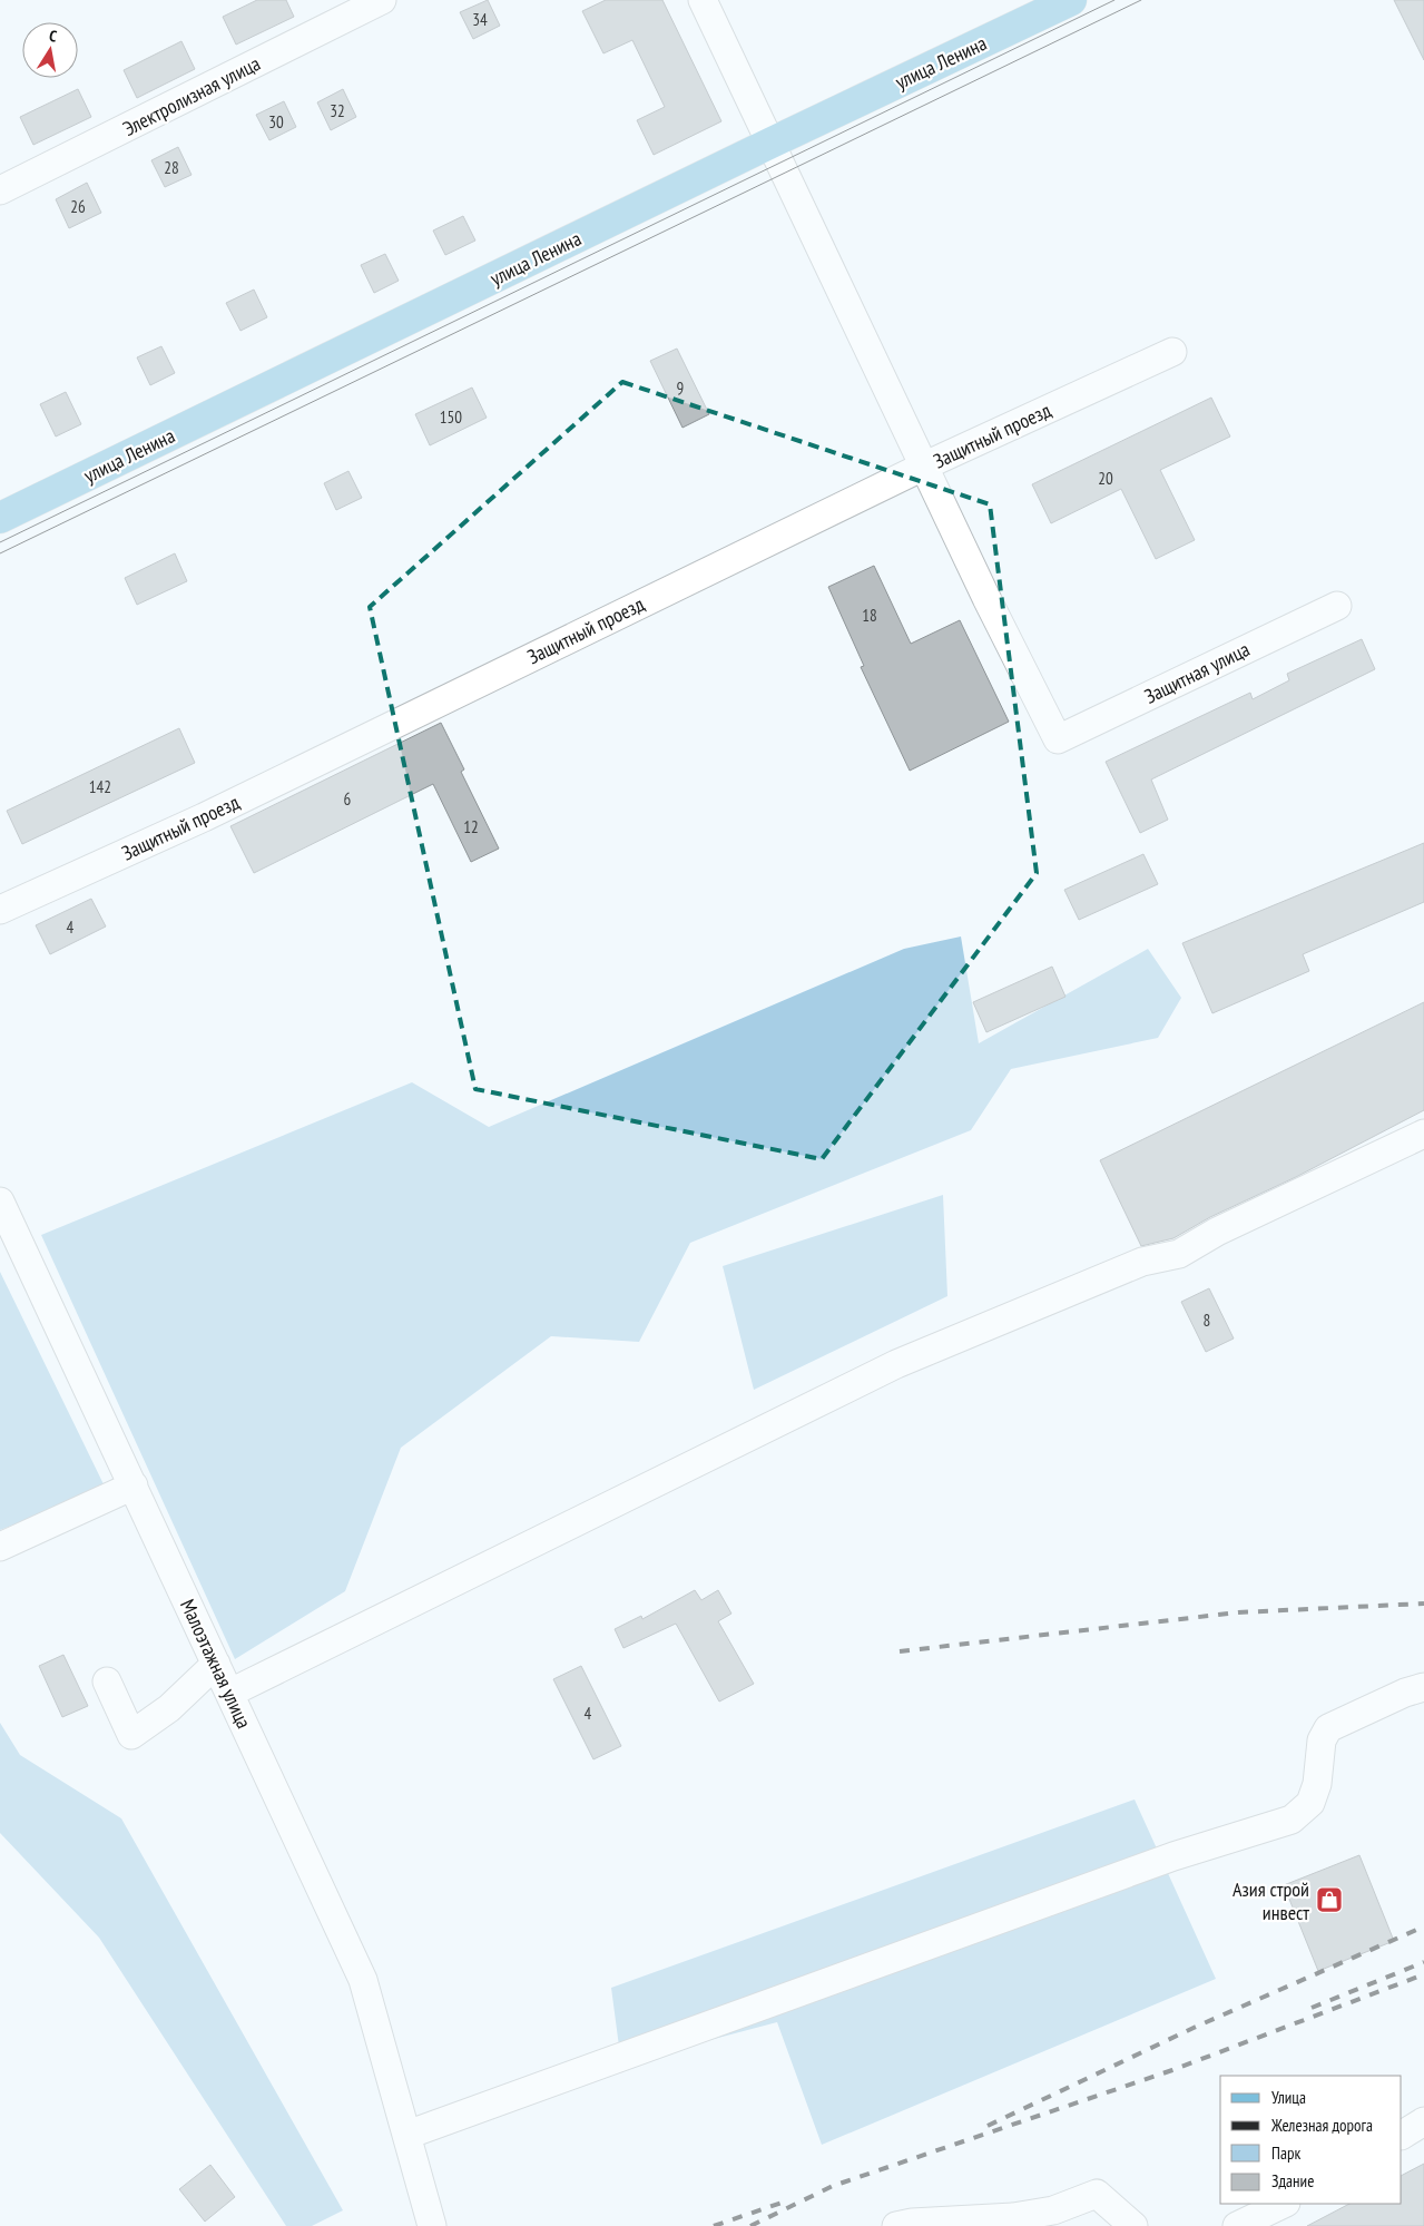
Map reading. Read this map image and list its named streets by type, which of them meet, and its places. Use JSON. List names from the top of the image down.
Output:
{
  "streets": {
    "main road": ["улица Ленина"],
    "street": [
      "Электролизная улица",
      "Защитный проезд",
      "Защитная улица",
      "Малоэтажная улица"
    ]
  },
  "crossings": [
    ["Защитный проезд", "Защитная улица"]
  ],
  "places": {
    "shop": ["Азия строй инвест"]
  },
  "house_numbers": [
    "34",
    "32",
    "30",
    "28",
    "26",
    "9",
    "150",
    "20",
    "18",
    "142",
    "6",
    "12",
    "4",
    "8",
    "4"
  ],
  "legend": [
    "Улица",
    "Железная дорога",
    "Парк",
    "Здание"
  ],
  "north": "top"
}
